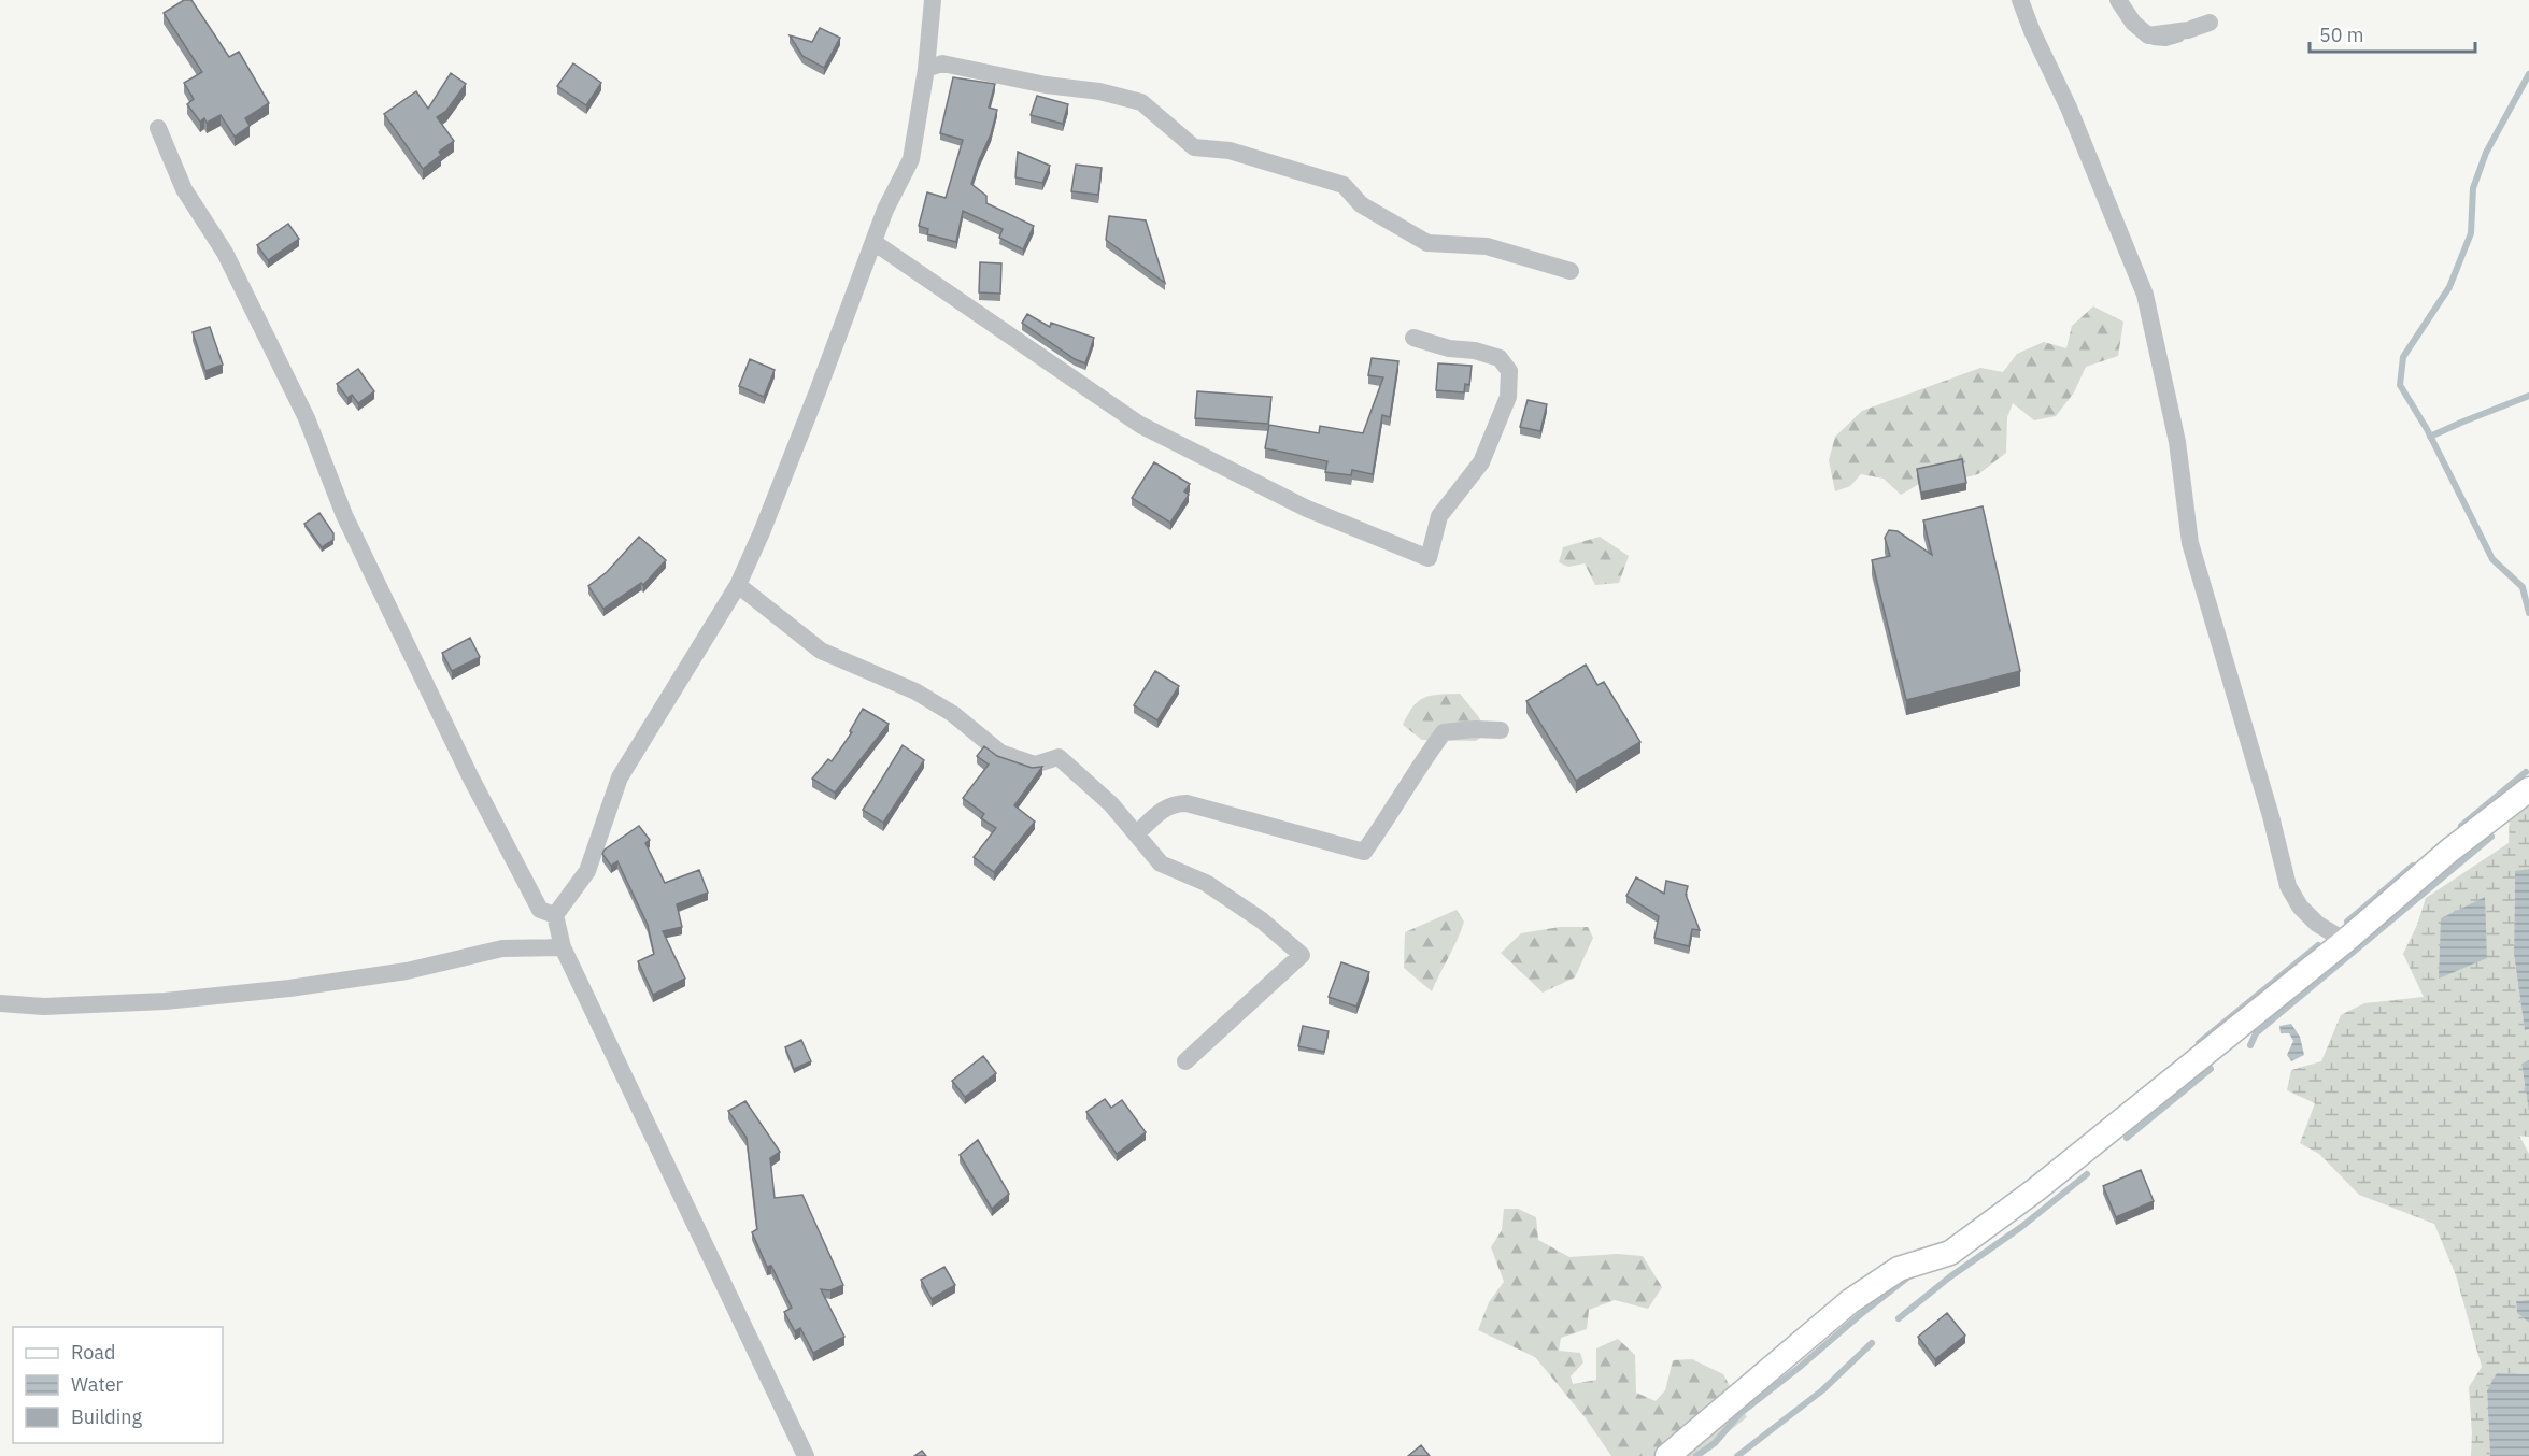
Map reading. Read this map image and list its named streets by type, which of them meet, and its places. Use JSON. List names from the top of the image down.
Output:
{
  "legend": ["Road", "Water", "Building"],
  "scale_bar": "50 m"
}
